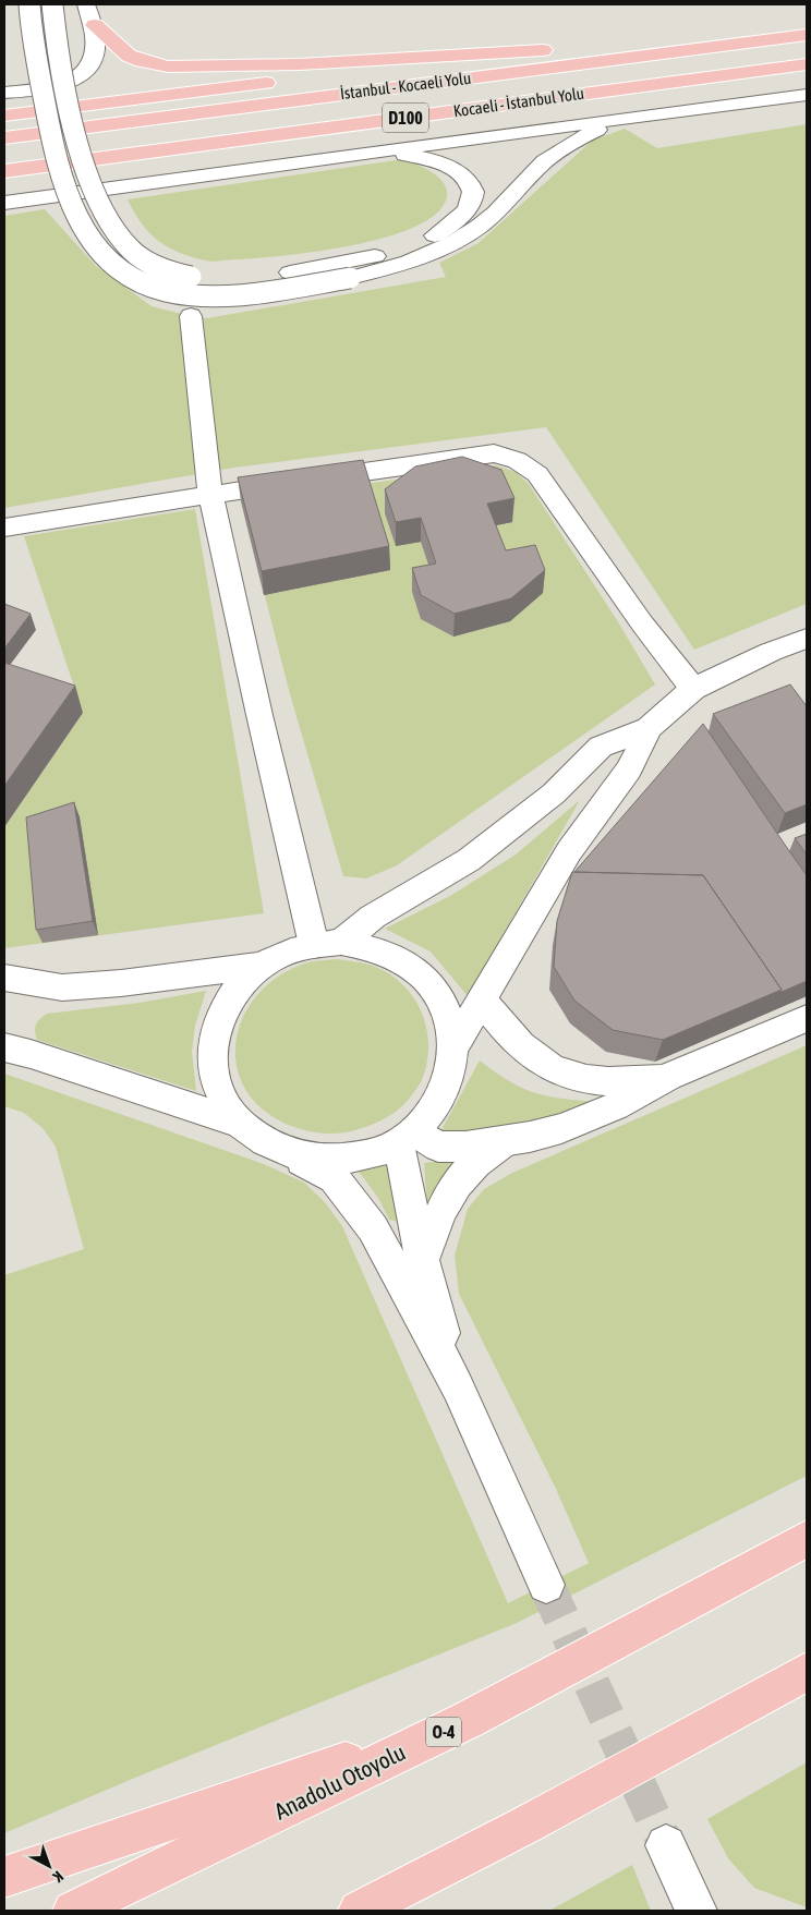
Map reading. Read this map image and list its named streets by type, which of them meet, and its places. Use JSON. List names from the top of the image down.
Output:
{
  "streets": {
    "highway": [
      "İstanbul - Kocaeli Yolu",
      "Kocaeli - İstanbul Yolu",
      "D100",
      "O-4",
      "Anadolu Otoyolu"
    ]
  },
  "north": "bottom right"
}
